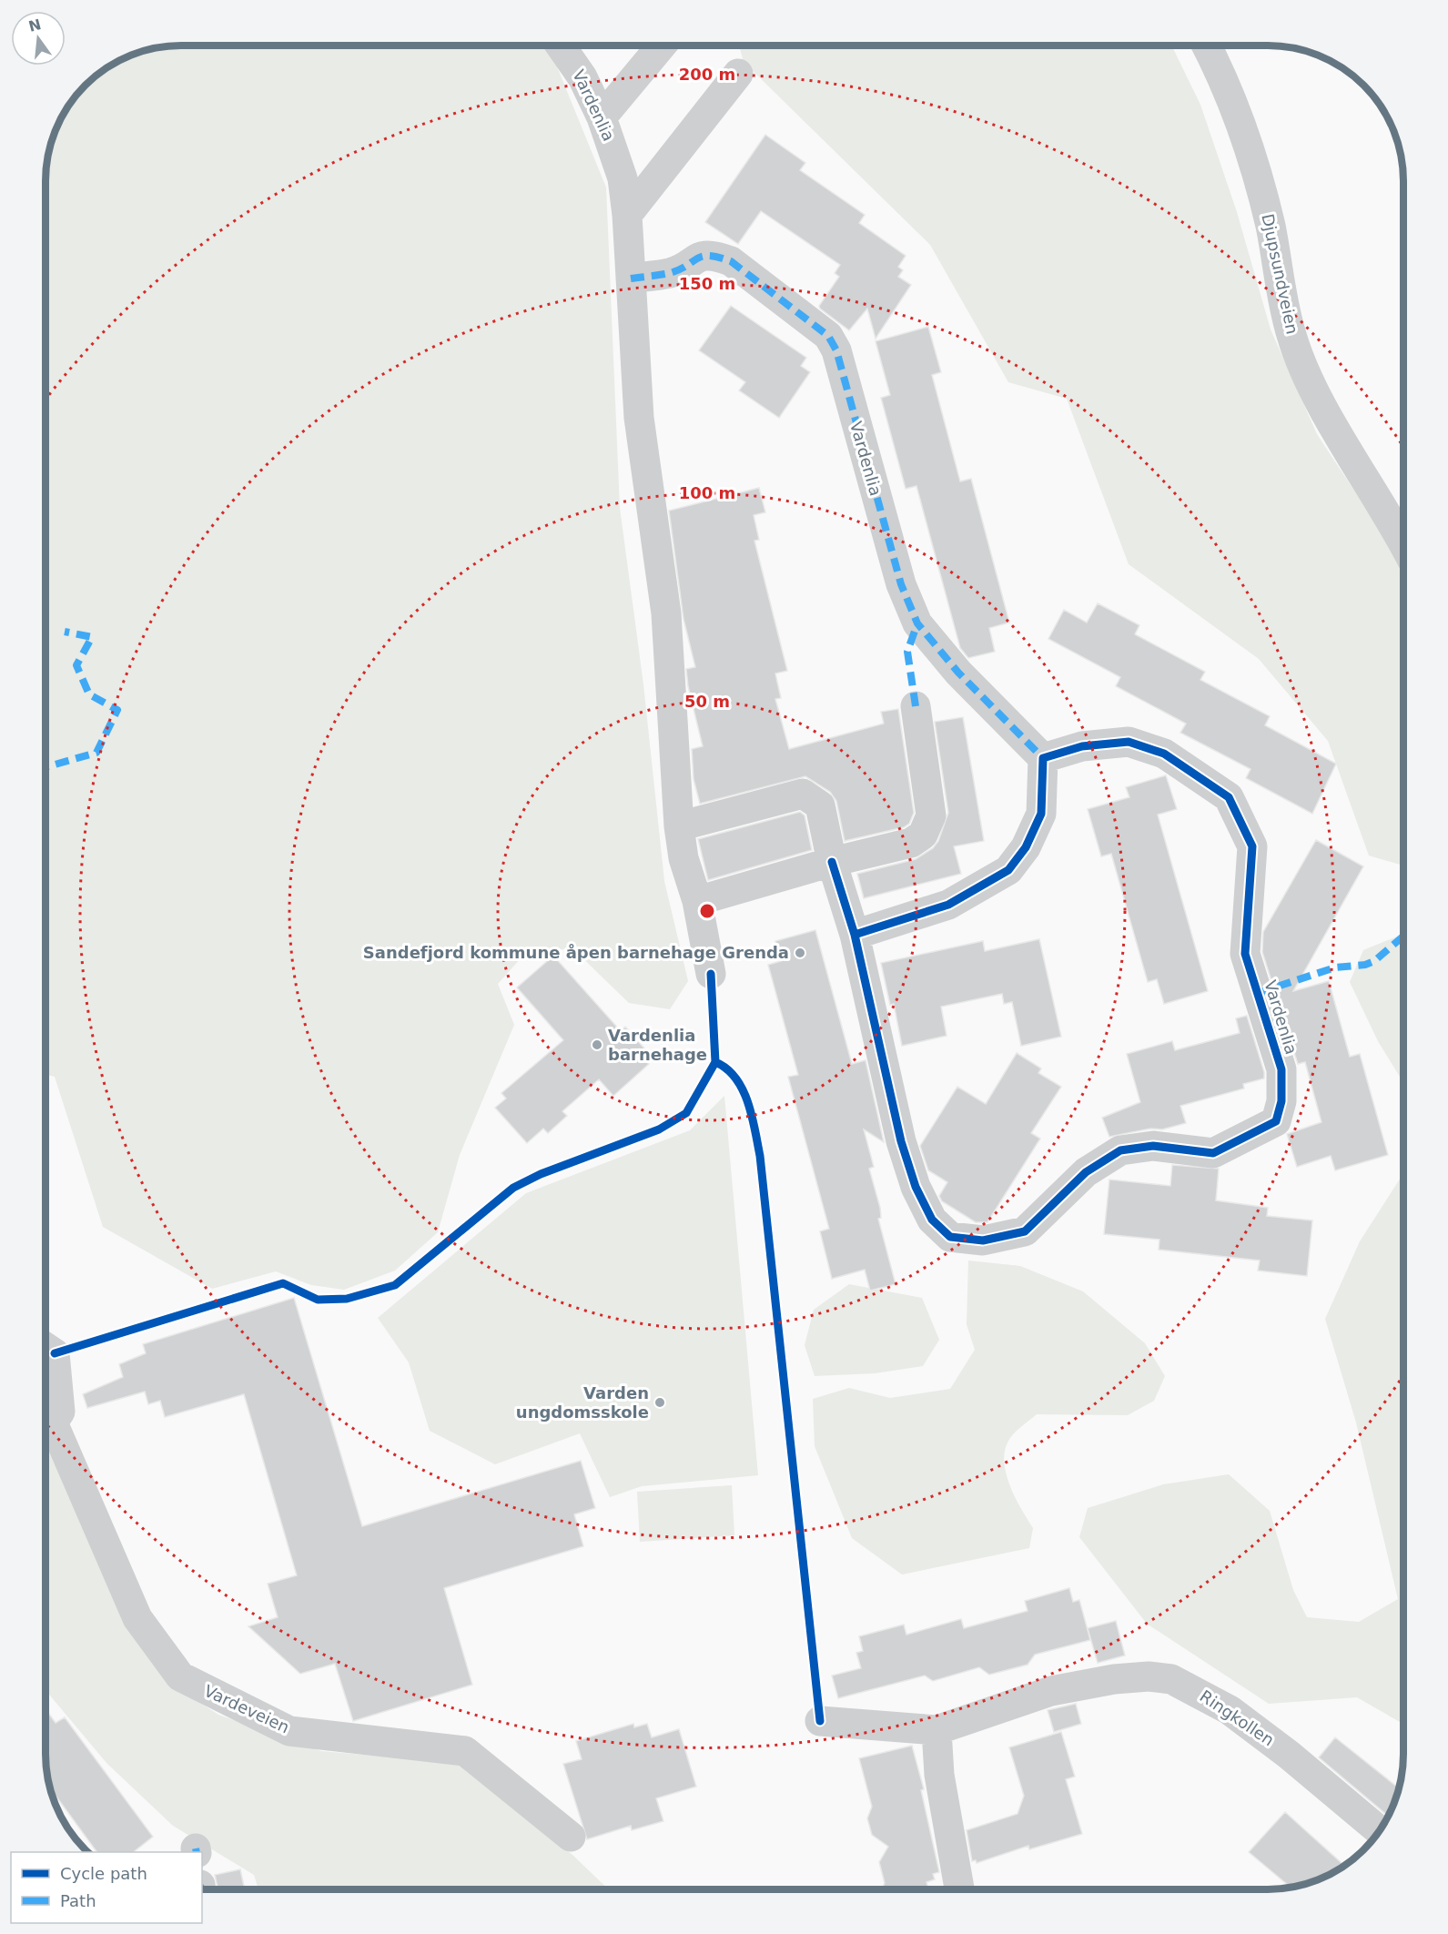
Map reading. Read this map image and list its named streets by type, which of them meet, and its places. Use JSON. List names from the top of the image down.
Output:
{
  "streets": {
    "street": [
      "Vardenlia",
      "Djupsundveien",
      "Vardeveien",
      "Ringkollen"
    ]
  },
  "places": ["Sandefjord kommune åpen barnehage Grenda", "Vardenlia barnehage", "Varden ungdomsskole"],
  "legend": ["Cycle path", "Path"],
  "north": "top",
  "rings": [
    "200 m",
    "150 m",
    "100 m",
    "50 m"
  ]
}
